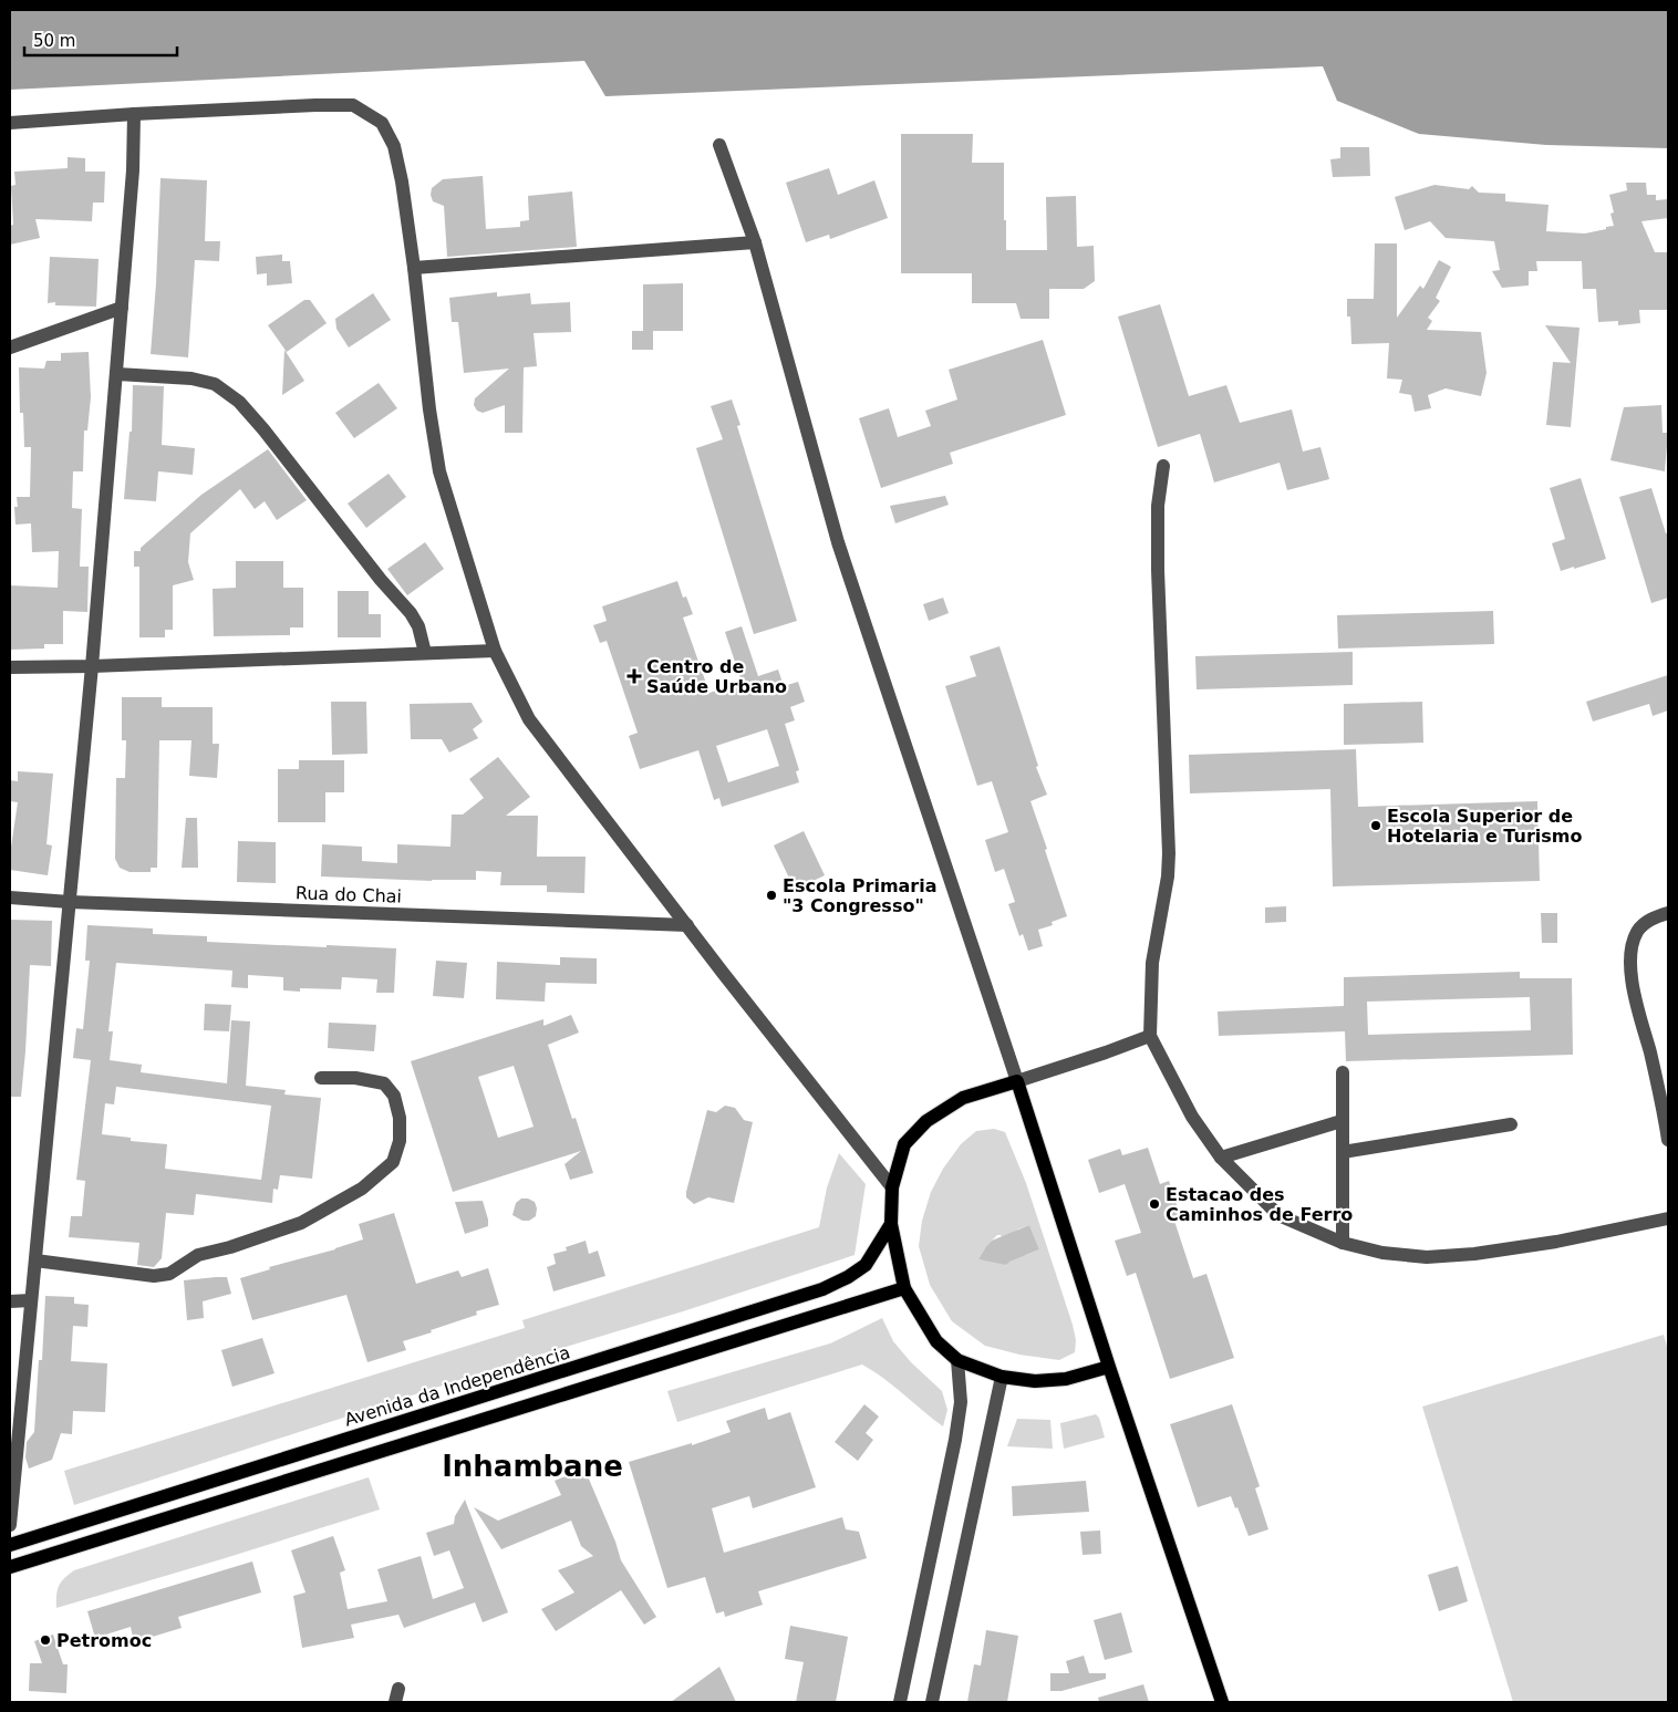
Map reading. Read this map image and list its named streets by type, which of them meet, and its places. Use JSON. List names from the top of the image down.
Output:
{
  "streets": {
    "main road": ["Avenida da Independência"],
    "street": ["Rua do Chai"]
  },
  "districts": ["Inhambane"],
  "places": {
    "health": ["Centro de Saúde Urbano"],
    "other": [
      "Escola Superior de Hotelaria e Turismo",
      "Escola Primaria \"3 Congresso\"",
      "Estacao des Caminhos de Ferro",
      "Petromoc"
    ]
  },
  "scale_bar": "50 m"
}
